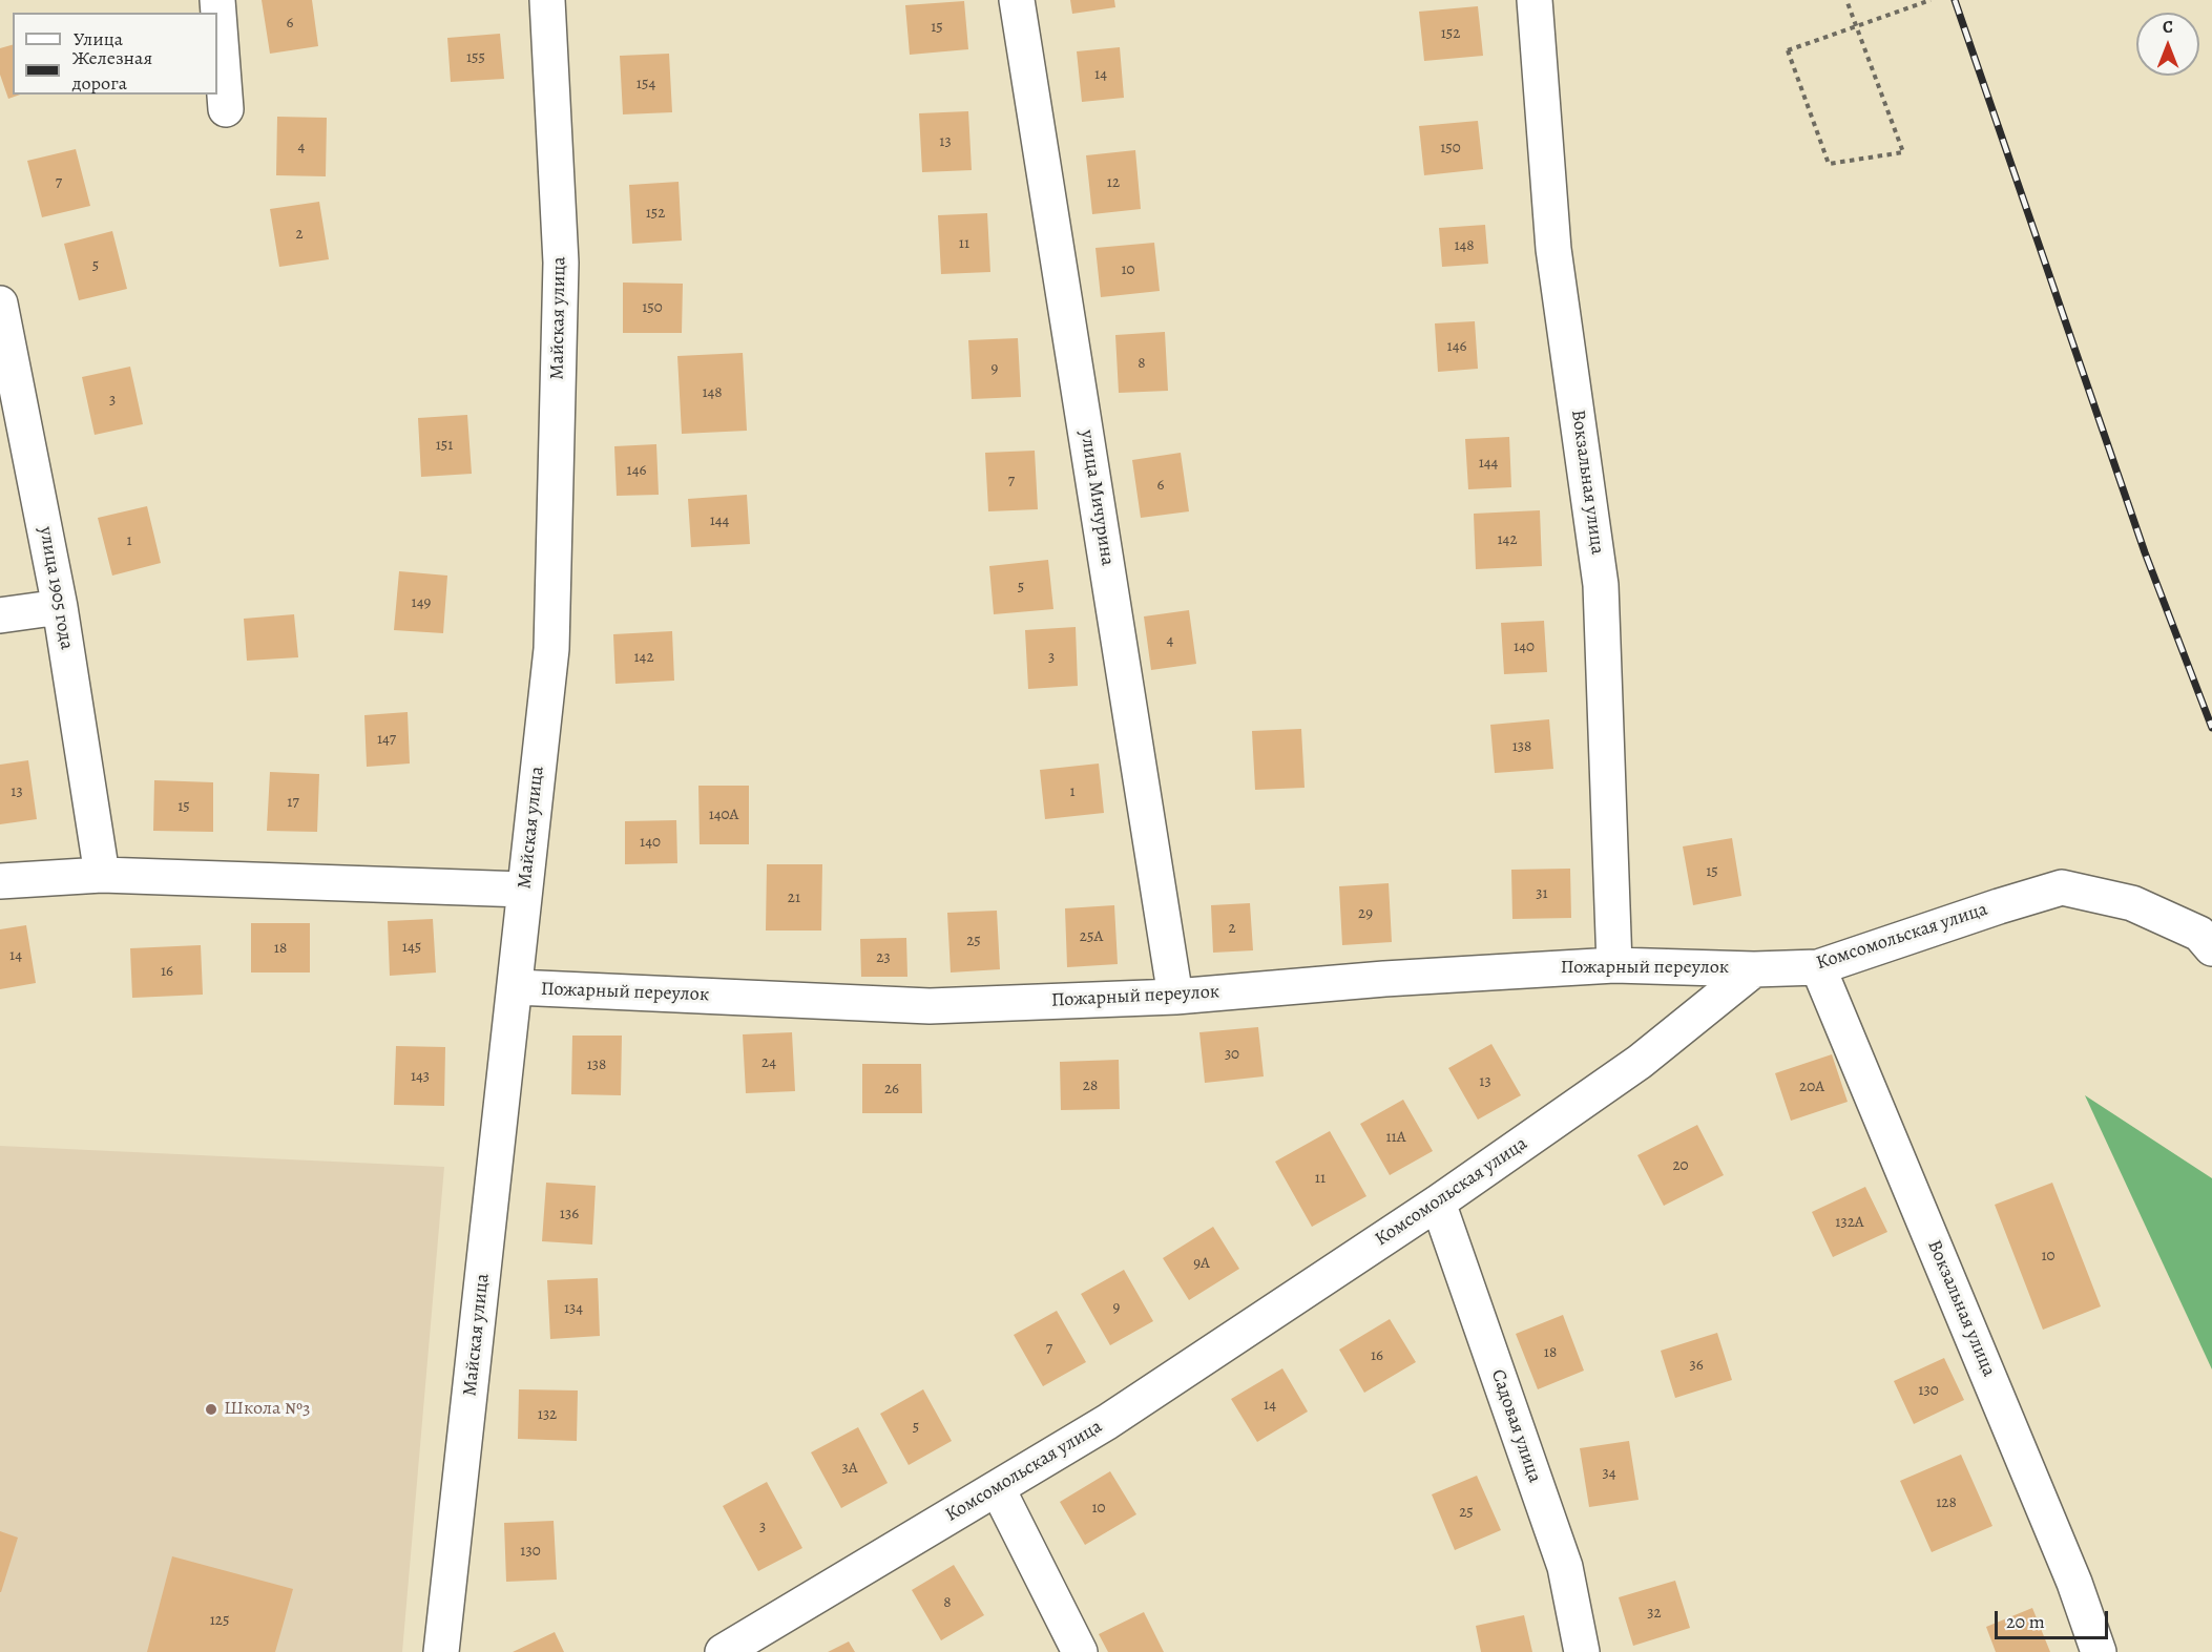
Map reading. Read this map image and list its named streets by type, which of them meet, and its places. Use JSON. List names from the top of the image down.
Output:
{
  "streets": {
    "street": [
      "Майская улица",
      "Вокзальная улица",
      "улица Мичурина",
      "улица 1905 года",
      "Комсомольская улица",
      "Пожарный переулок",
      "Садовая улица"
    ]
  },
  "crossings": [
    ["Майская улица", "Пожарный переулок"],
    ["Вокзальная улица", "Комсомольская улица"],
    ["Вокзальная улица", "Пожарный переулок"],
    ["улица Мичурина", "Пожарный переулок"],
    ["Комсомольская улица", "Пожарный переулок"],
    ["Комсомольская улица", "Садовая улица"]
  ],
  "places": ["Школа №3"],
  "house_numbers": [
    "6",
    "15",
    "152",
    "155",
    "14",
    "154",
    "13",
    "4",
    "150",
    "7",
    "12",
    "152",
    "2",
    "11",
    "148",
    "5",
    "10",
    "150",
    "146",
    "8",
    "9",
    "148",
    "3",
    "151",
    "144",
    "146",
    "7",
    "6",
    "144",
    "142",
    "1",
    "5",
    "149",
    "4",
    "140",
    "142",
    "3",
    "147",
    "138",
    "13",
    "1",
    "17",
    "15",
    "140А",
    "140",
    "15",
    "31",
    "21",
    "29",
    "2",
    "25А",
    "25",
    "145",
    "18",
    "14",
    "23",
    "16",
    "30",
    "24",
    "138",
    "143",
    "13",
    "28",
    "20А",
    "26",
    "11А",
    "20",
    "11",
    "136",
    "132А",
    "10",
    "9А",
    "9",
    "134",
    "7",
    "18",
    "16",
    "36",
    "130",
    "14",
    "132",
    "5",
    "3А",
    "34",
    "128",
    "10",
    "25",
    "3",
    "130",
    "8",
    "32",
    "125"
  ],
  "legend": ["Улица", "Железная дорога"],
  "scale_bar": "20 m",
  "north": "top"
}
